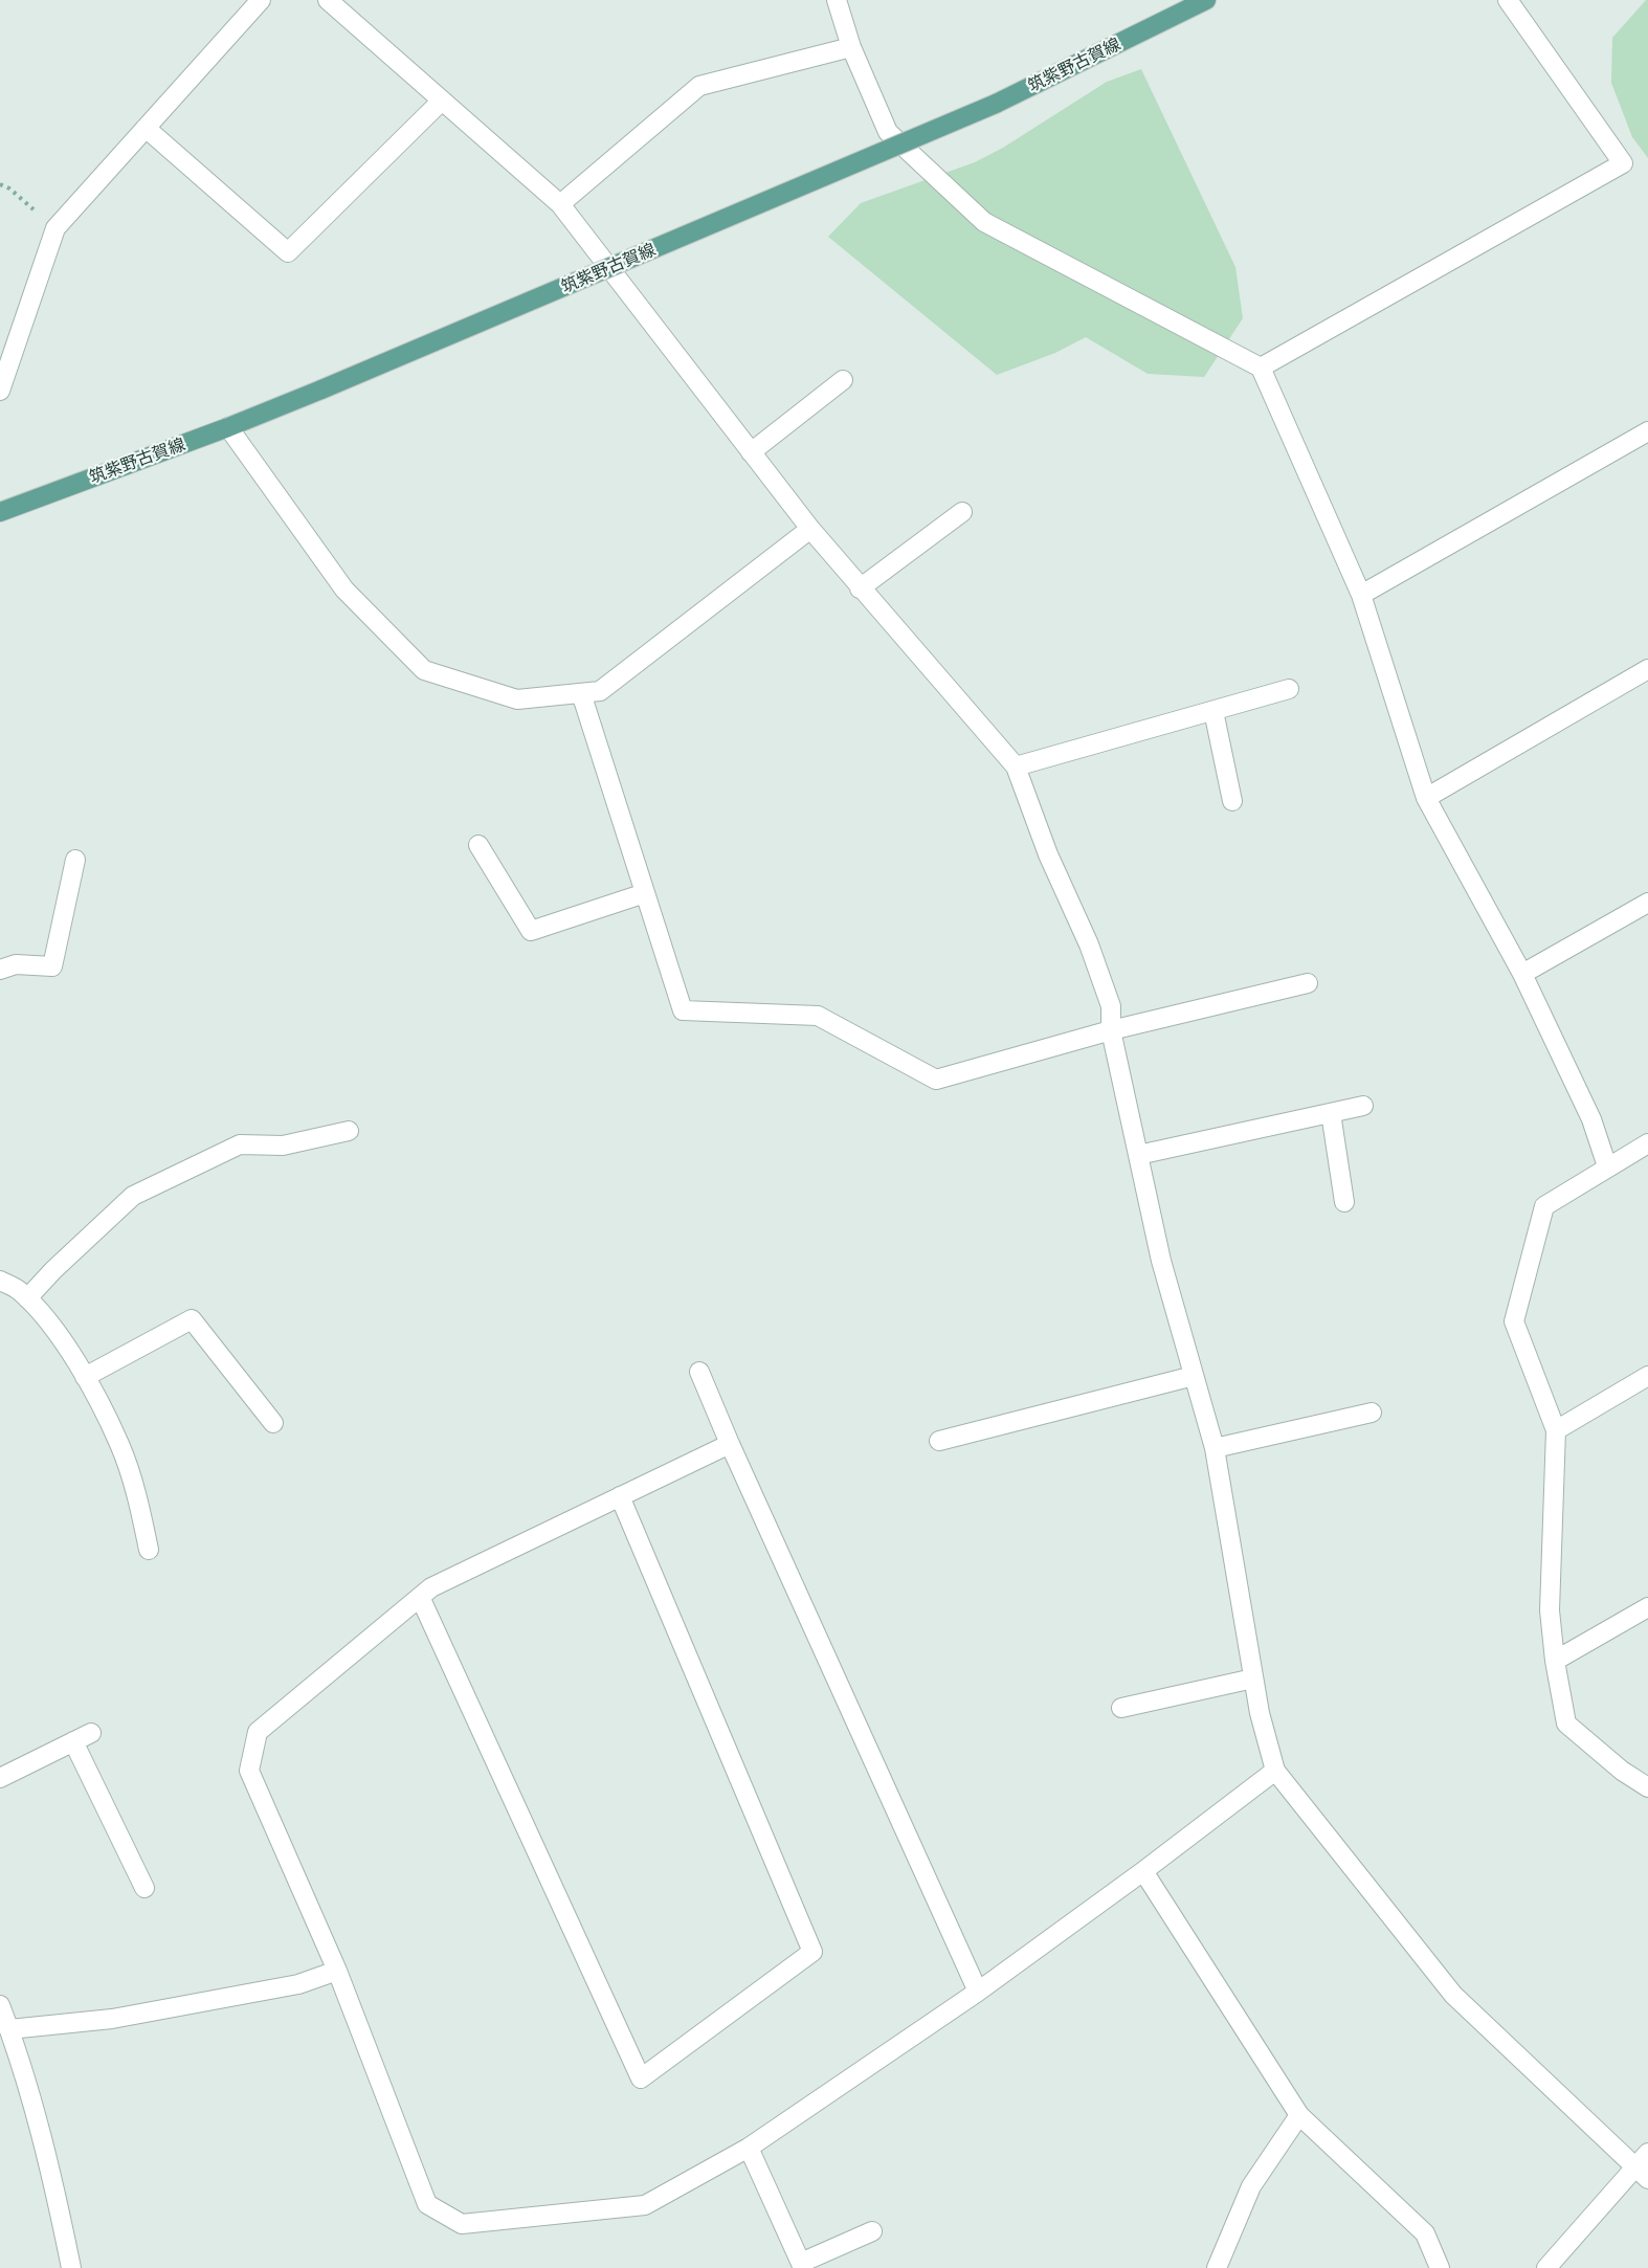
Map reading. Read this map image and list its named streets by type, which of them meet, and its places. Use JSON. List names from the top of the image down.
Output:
{
  "streets": {
    "main road": ["筑紫野古賀線"]
  }
}
